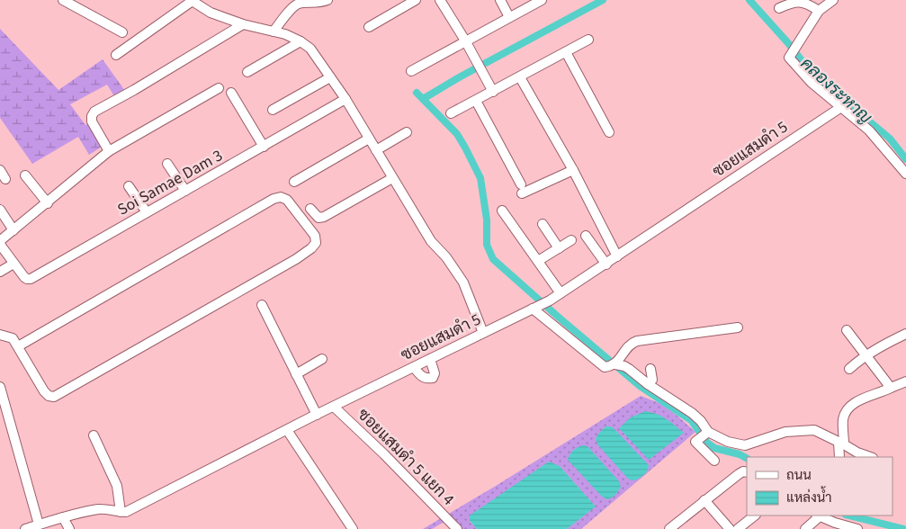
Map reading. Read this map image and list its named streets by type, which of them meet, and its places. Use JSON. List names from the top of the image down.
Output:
{
  "streets": {
    "street": ["ซอยแสมดำ 5", "Soi Samae Dam 3", "ซอยแสมดำ 5 แยก 4"]
  },
  "crossings": [
    ["ซอยแสมดำ 5", "ซอยแสมดำ 5 แยก 4"]
  ],
  "water": ["คลองระหาญ"],
  "legend": ["ถนน", "แหล่งน้ำ"]
}
